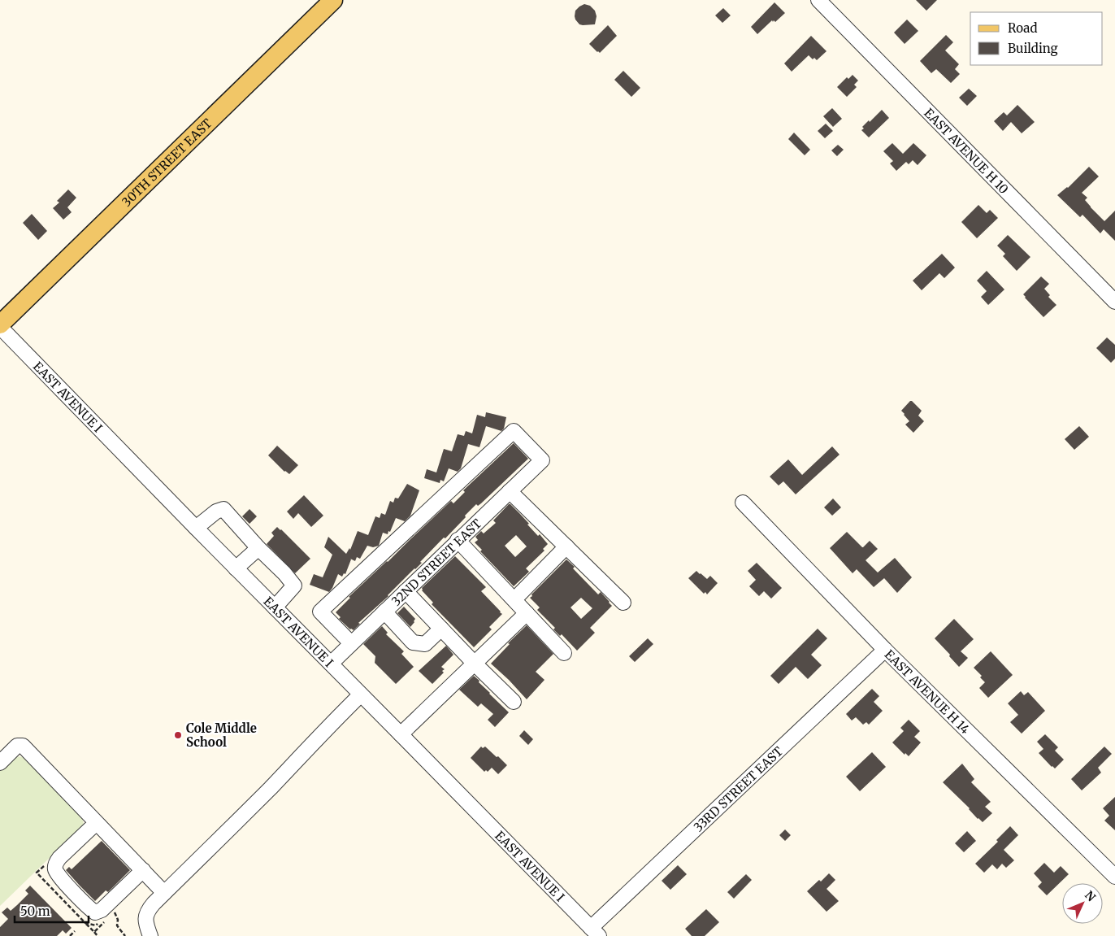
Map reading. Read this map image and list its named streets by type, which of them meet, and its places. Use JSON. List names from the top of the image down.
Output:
{
  "streets": {
    "main road": ["30TH STREET EAST"],
    "street": [
      "EAST AVENUE H 10",
      "EAST AVENUE I",
      "32ND STREET EAST",
      "EAST AVENUE H 14",
      "33RD STREET EAST"
    ]
  },
  "crossings": [
    ["30TH STREET EAST", "EAST AVENUE I"],
    ["EAST AVENUE I", "32ND STREET EAST"],
    ["EAST AVENUE I", "33RD STREET EAST"],
    ["EAST AVENUE H 14", "33RD STREET EAST"]
  ],
  "places": ["Cole Middle School"],
  "legend": ["Road", "Building"],
  "scale_bar": "50 m",
  "north": "top right"
}
